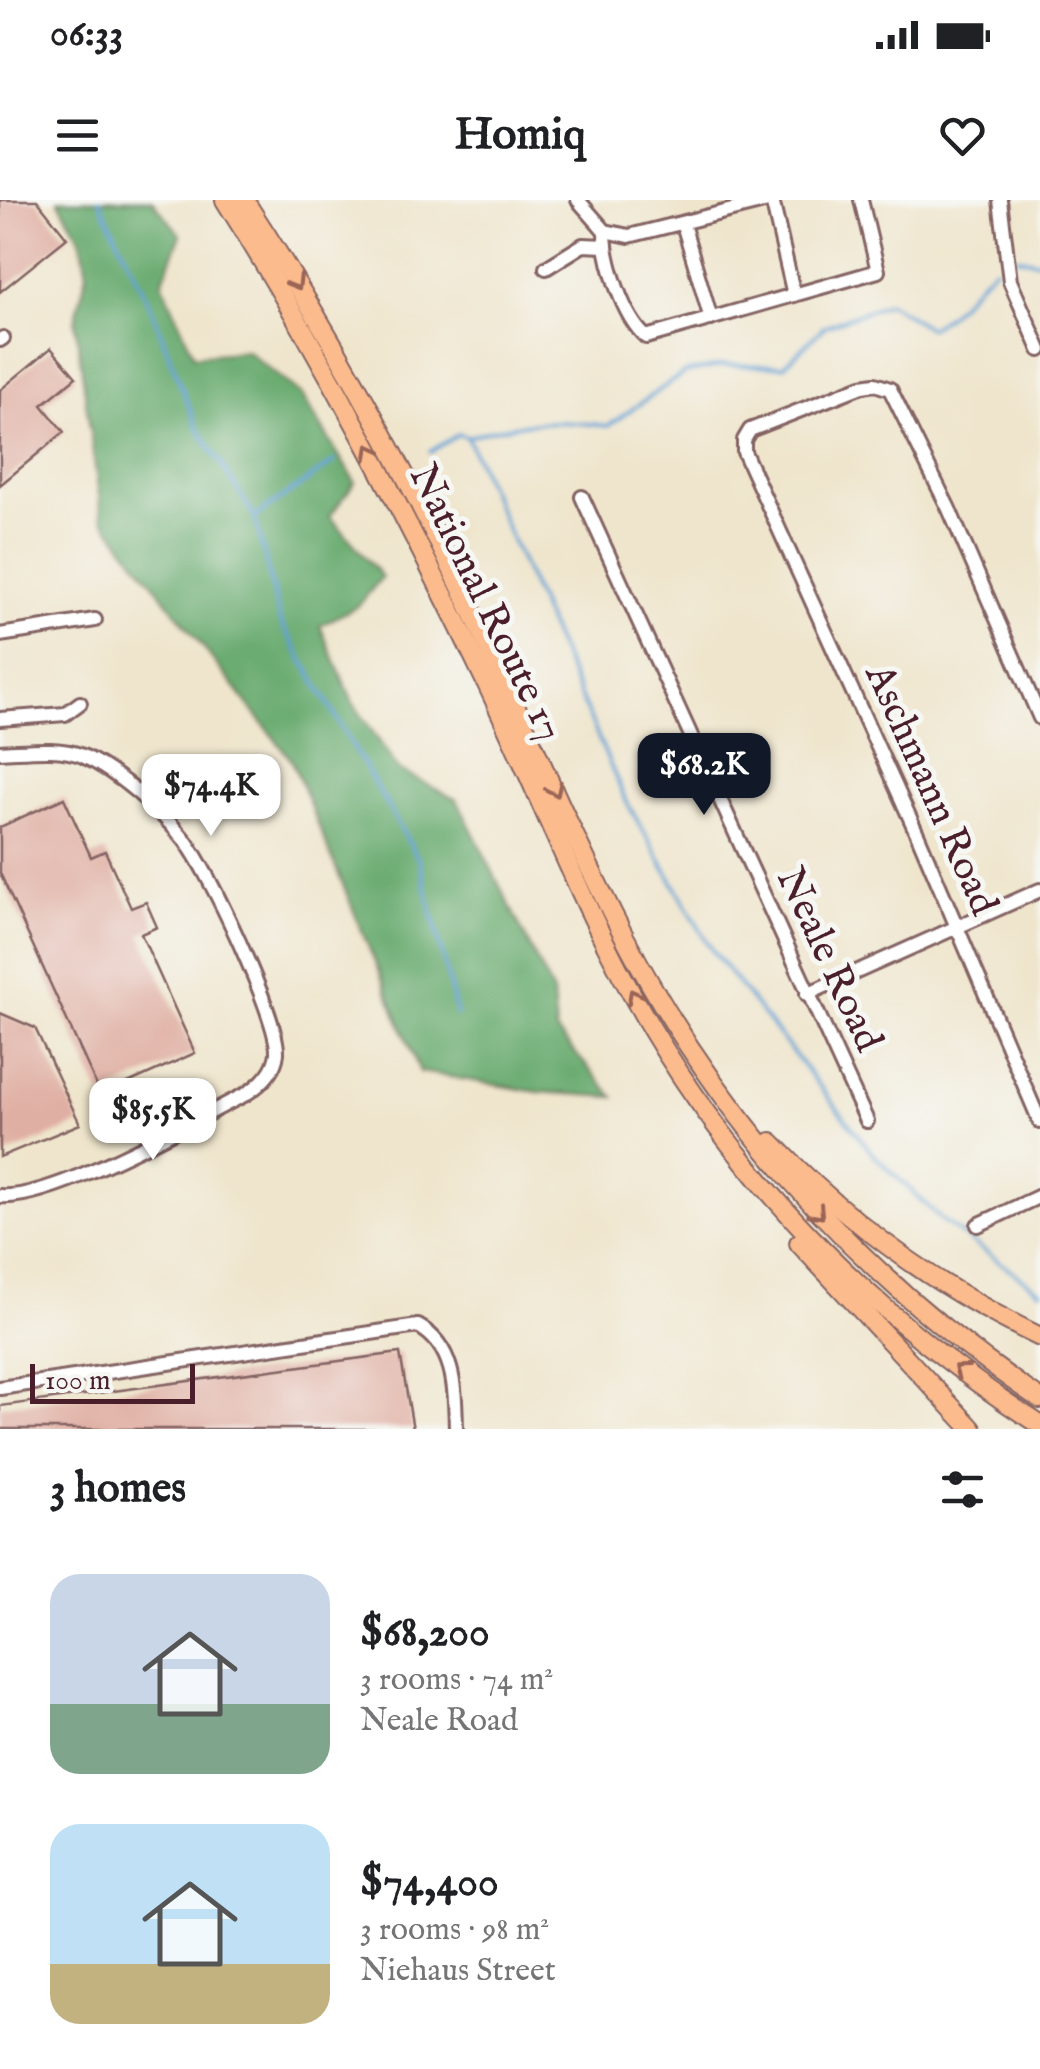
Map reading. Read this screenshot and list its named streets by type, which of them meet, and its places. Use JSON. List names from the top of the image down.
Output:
{
  "streets": {
    "highway": ["National Route 17"],
    "street": ["Aschmann Road", "Neale Road"]
  },
  "scale_bar": "100 m",
  "page": {
    "status": "06:33",
    "header": "Homiq",
    "price": ["$68.2K", "$74.4K", "$85.5K"],
    "scale": "100 m",
    "heading": "3 homes",
    "list": [
      {
        "name": "$68,200",
        "note": "3 rooms · 74 m² · Neale Road"
      },
      {
        "name": "$74,400",
        "note": "3 rooms · 98 m² · Niehaus Street"
      }
    ]
  }
}
